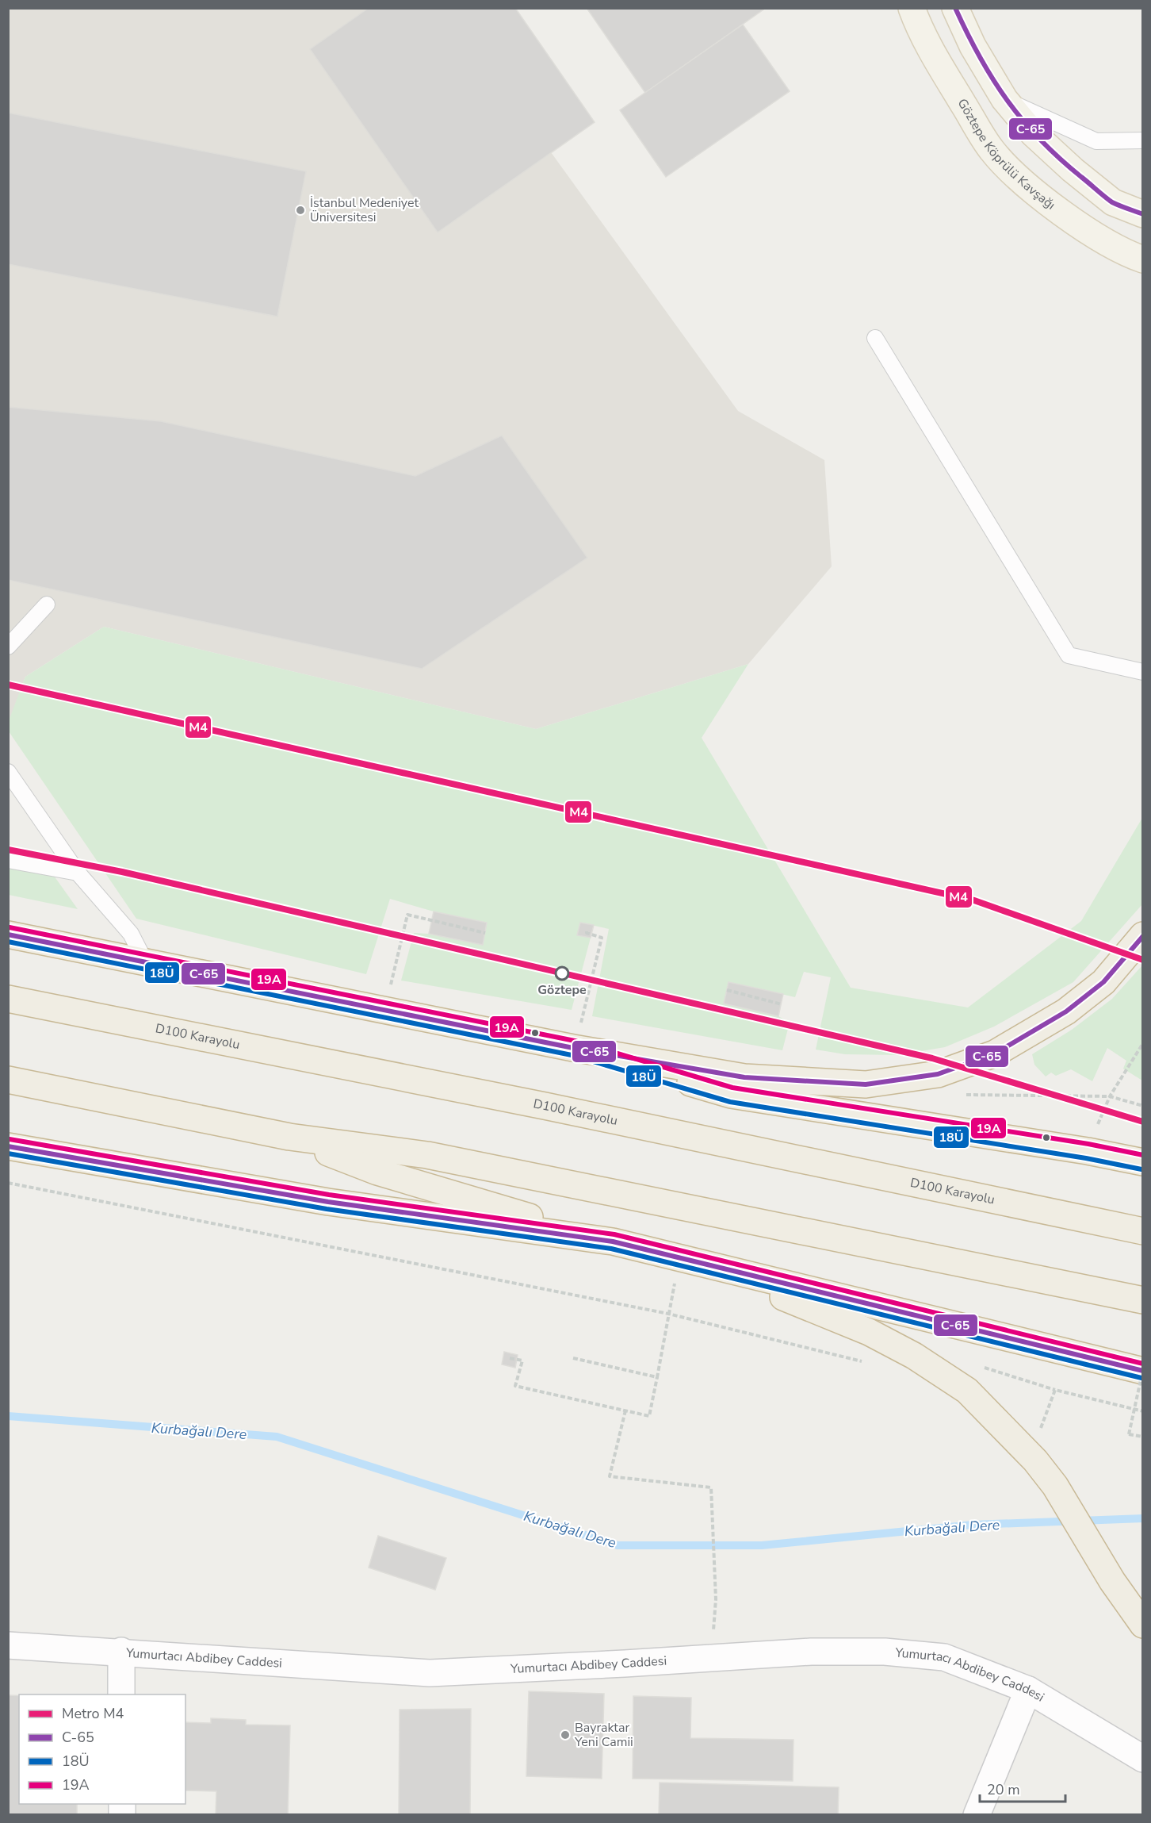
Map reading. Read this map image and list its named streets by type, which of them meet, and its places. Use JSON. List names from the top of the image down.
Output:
{
  "streets": {
    "highway": ["D100 Karayolu"],
    "main road": ["Göztepe Köprülü Kavşağı", "Yumurtacı Abdibey Caddesi"]
  },
  "water": ["Kurbağalı Dere"],
  "places": ["İstanbul Medeniyet Üniversitesi", "Göztepe", "Bayraktar Yeni Camii"],
  "lines": [
    "transit line C-65",
    "metro line M4",
    "transit line 19A",
    "transit line 18Ü"
  ],
  "legend": [
    "Metro M4",
    "C-65",
    "18Ü",
    "19A"
  ],
  "scale_bar": "20 m"
}
